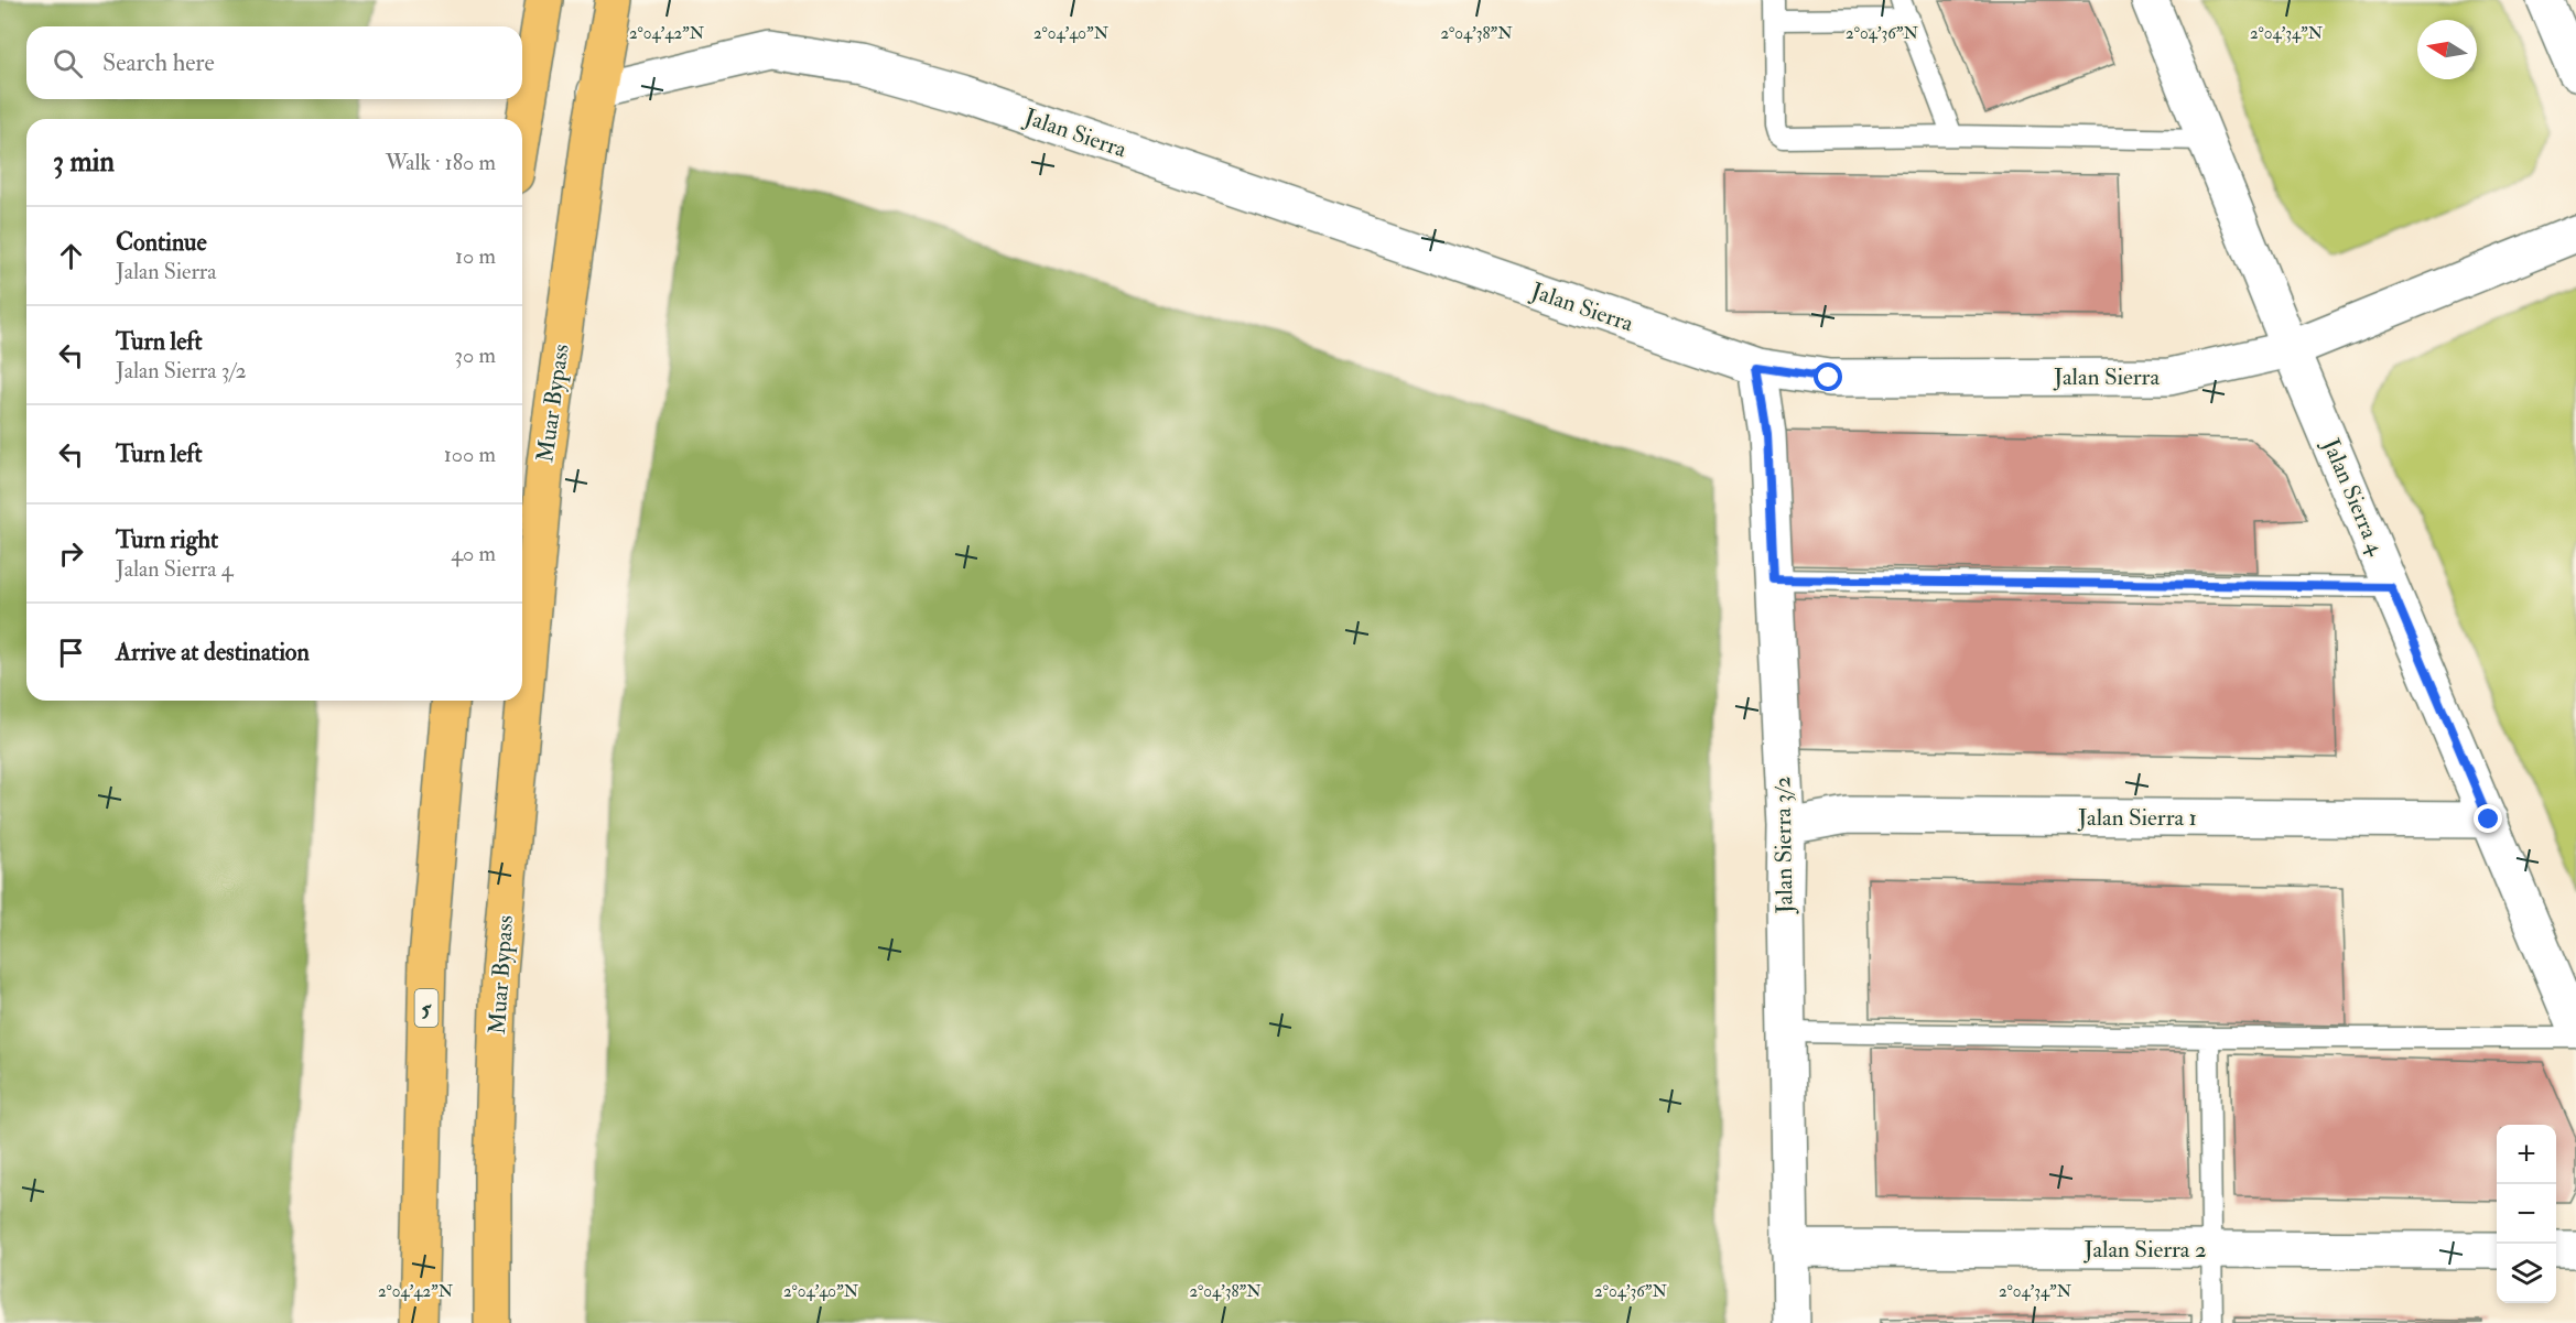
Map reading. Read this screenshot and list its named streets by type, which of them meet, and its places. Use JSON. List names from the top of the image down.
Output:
{
  "streets": {
    "highway": ["Muar Bypass", "5"],
    "street": [
      "Jalan Sierra",
      "Jalan Sierra 4",
      "Jalan Sierra 1",
      "Jalan Sierra 3/2",
      "Jalan Sierra 2"
    ]
  },
  "crossings": [
    ["Jalan Sierra", "Muar Bypass"],
    ["Jalan Sierra", "Jalan Sierra 4"],
    ["Jalan Sierra", "Jalan Sierra 3/2"],
    ["Jalan Sierra 4", "Jalan Sierra 1"],
    ["Jalan Sierra 1", "Jalan Sierra 3/2"],
    ["Jalan Sierra 3/2", "Jalan Sierra 2"]
  ],
  "north": "left",
  "page": {
    "search": "Search here",
    "heading": ["3 min", "Walk · 180 m"],
    "list": [
      ["Continue", "Jalan Sierra", "10 m"],
      ["Turn left", "Jalan Sierra 3/2", "30 m"],
      ["Turn left", "100 m"],
      ["Turn right", "Jalan Sierra 4", "40 m"],
      "Arrive at destination"
    ],
    "map_buttons": ["+", "−"]
  },
  "coordinates": [
    "2°04'42\"N",
    "2°04'40\"N",
    "2°04'38\"N",
    "2°04'36\"N",
    "2°04'34\"N"
  ]
}
